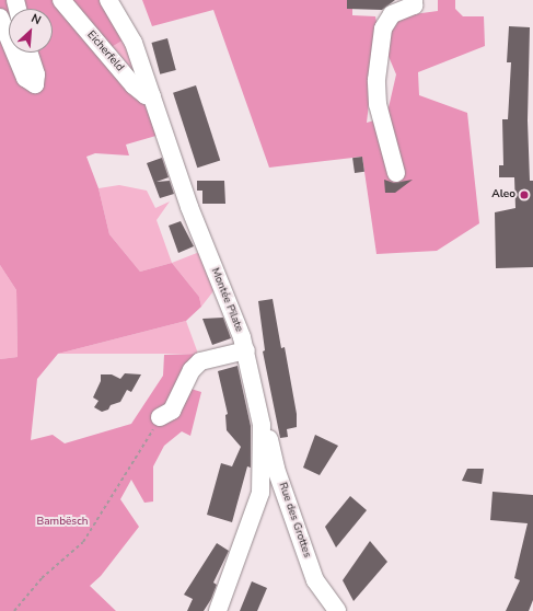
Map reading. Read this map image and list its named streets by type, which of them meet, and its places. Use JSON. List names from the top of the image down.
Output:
{
  "streets": {
    "street": ["Eicherfeld", "Montée Pilate", "Rue des Grottes"]
  },
  "crossings": [
    ["Eicherfeld", "Montée Pilate"],
    ["Montée Pilate", "Rue des Grottes"]
  ],
  "parks": ["Bambësch"],
  "places": ["Aleo"],
  "north": "top right"
}
